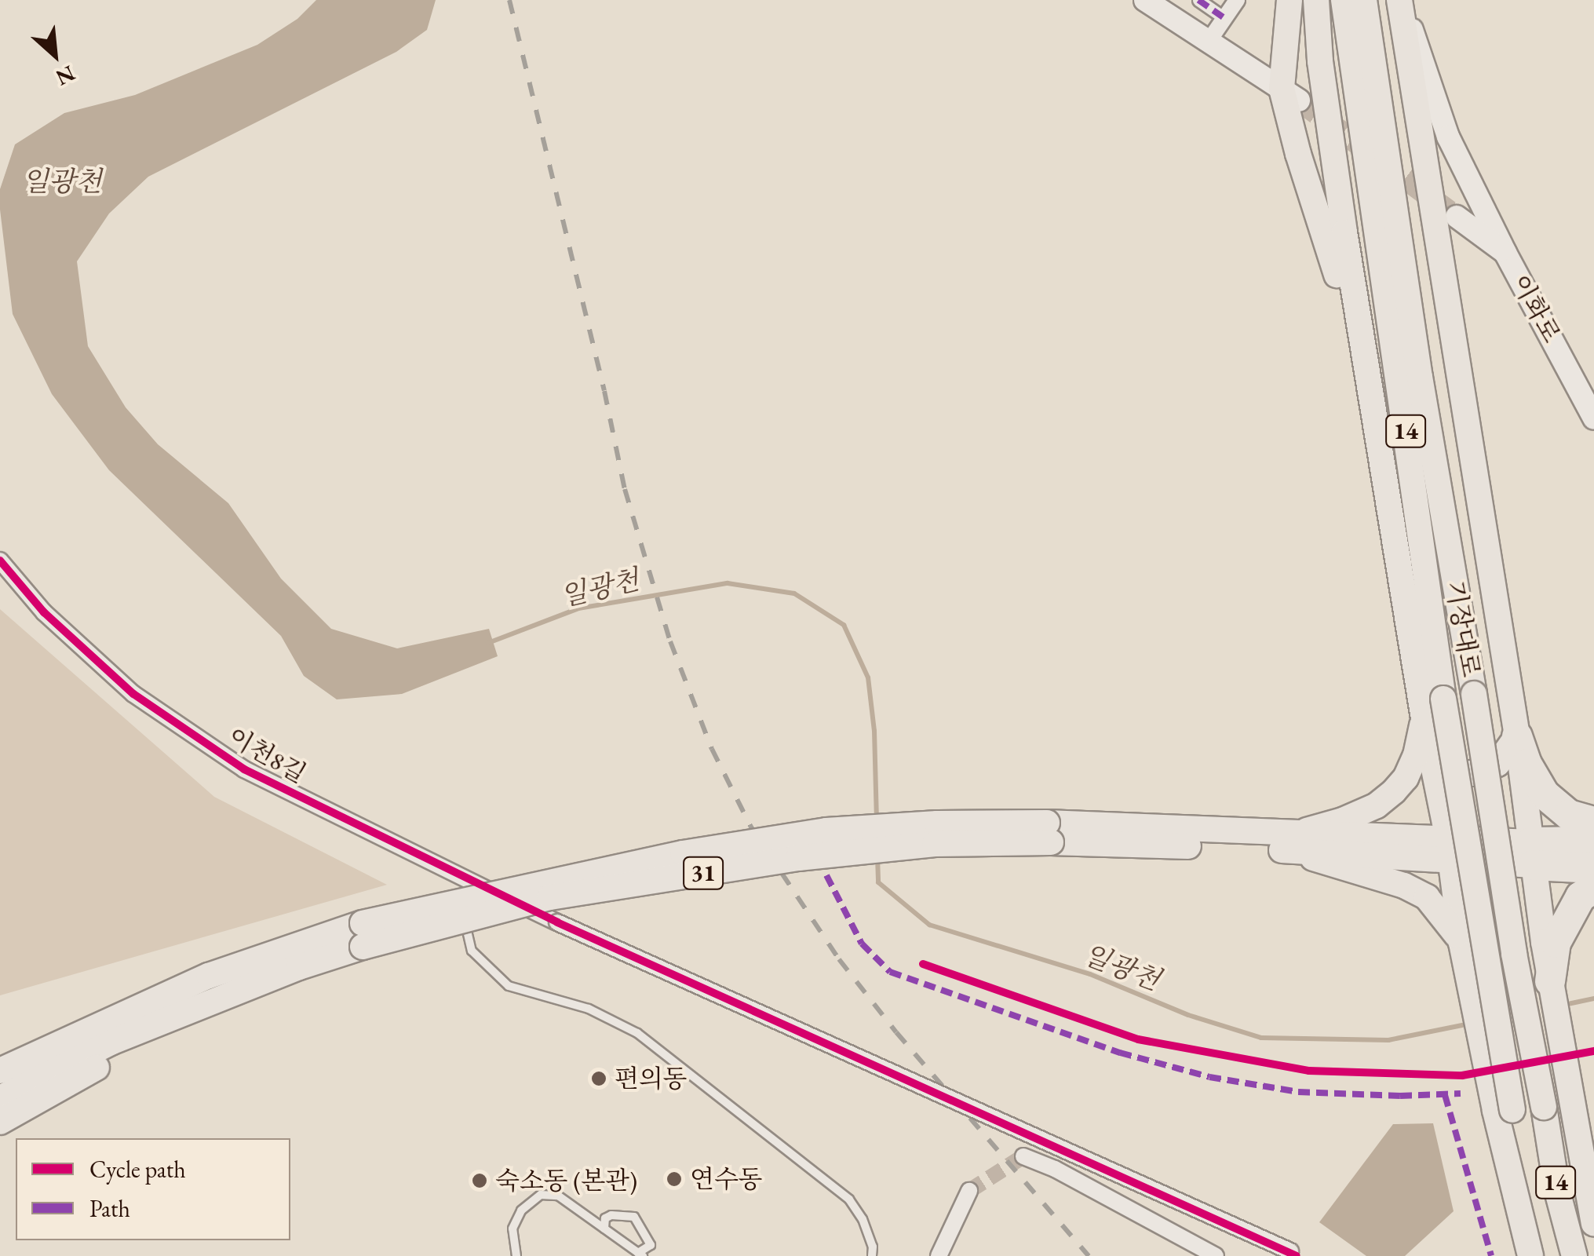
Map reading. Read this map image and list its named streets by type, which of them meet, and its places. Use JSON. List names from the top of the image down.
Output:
{
  "streets": {
    "main road": [
      "이화로",
      "14",
      "기장대로",
      "31"
    ],
    "street": ["이천8길"]
  },
  "water": ["일광천"],
  "places": ["편의동", "연수동", "숙소동 (본관)"],
  "legend": ["Cycle path", "Path"],
  "north": "bottom right"
}
